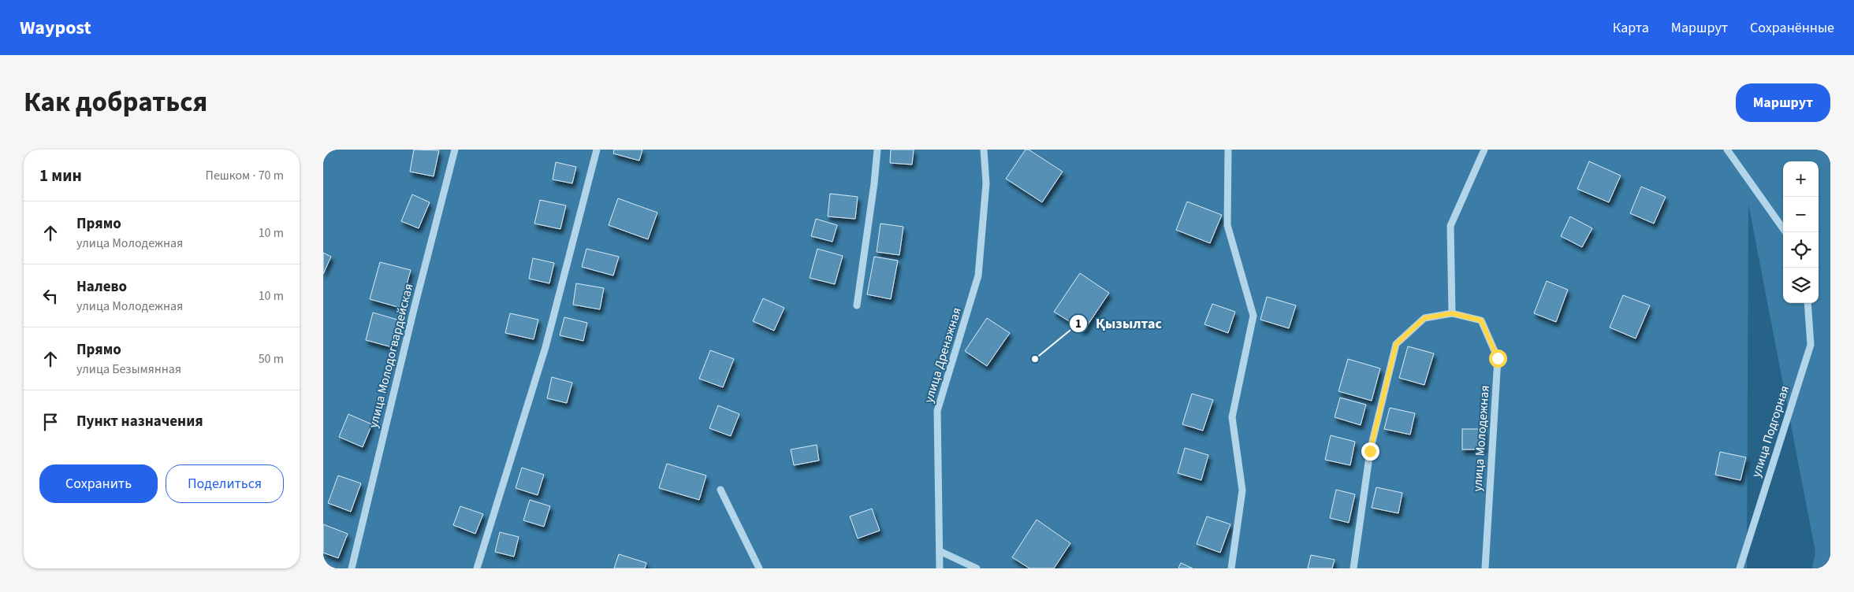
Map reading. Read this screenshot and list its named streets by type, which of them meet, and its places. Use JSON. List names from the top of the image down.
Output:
{
  "streets": {
    "street": [
      "улица Дренажная",
      "улица Молодогвардейская",
      "улица Подгорная",
      "улица Молодежная"
    ]
  },
  "places": ["Қызылтас"],
  "page": {
    "header": "Waypost",
    "nav": ["Карта", "Маршрут", "Сохранённые"],
    "title": "Как добраться",
    "buttons": [
      "Маршрут",
      ["Сохранить", "Поделиться"]
    ],
    "heading": ["1 мин", "Пешком · 70 m"],
    "map_buttons": ["+", "−"],
    "list": [
      ["Прямо", "улица Молодежная", "10 m"],
      ["Налево", "улица Молодежная", "10 m"],
      ["Прямо", "улица Безымянная", "50 m"],
      "Пункт назначения"
    ]
  }
}
